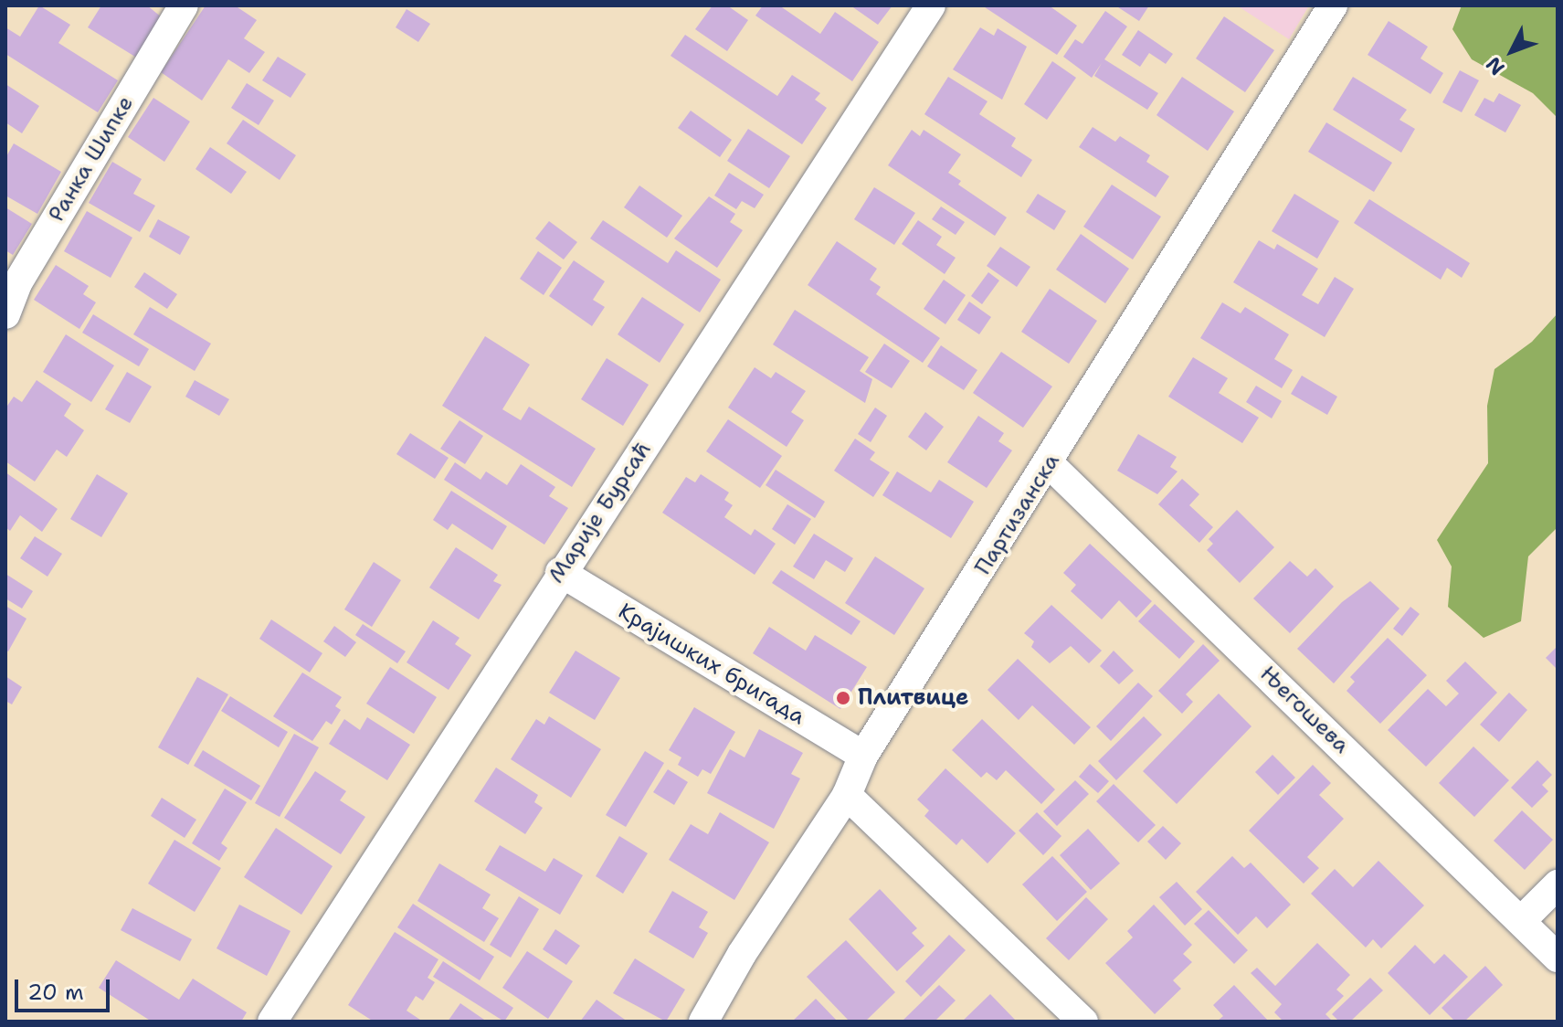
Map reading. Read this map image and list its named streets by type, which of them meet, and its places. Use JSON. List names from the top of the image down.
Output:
{
  "streets": {
    "street": [
      "Ранка Шипке",
      "Марије Бурсаћ",
      "Партизанска",
      "Крајишких бригада",
      "Његошева"
    ]
  },
  "crossings": [
    ["Марије Бурсаћ", "Крајишких бригада"],
    ["Партизанска", "Крајишких бригада"],
    ["Партизанска", "Његошева"]
  ],
  "places": ["Плитвице"],
  "scale_bar": "20 m",
  "north": "bottom left"
}
